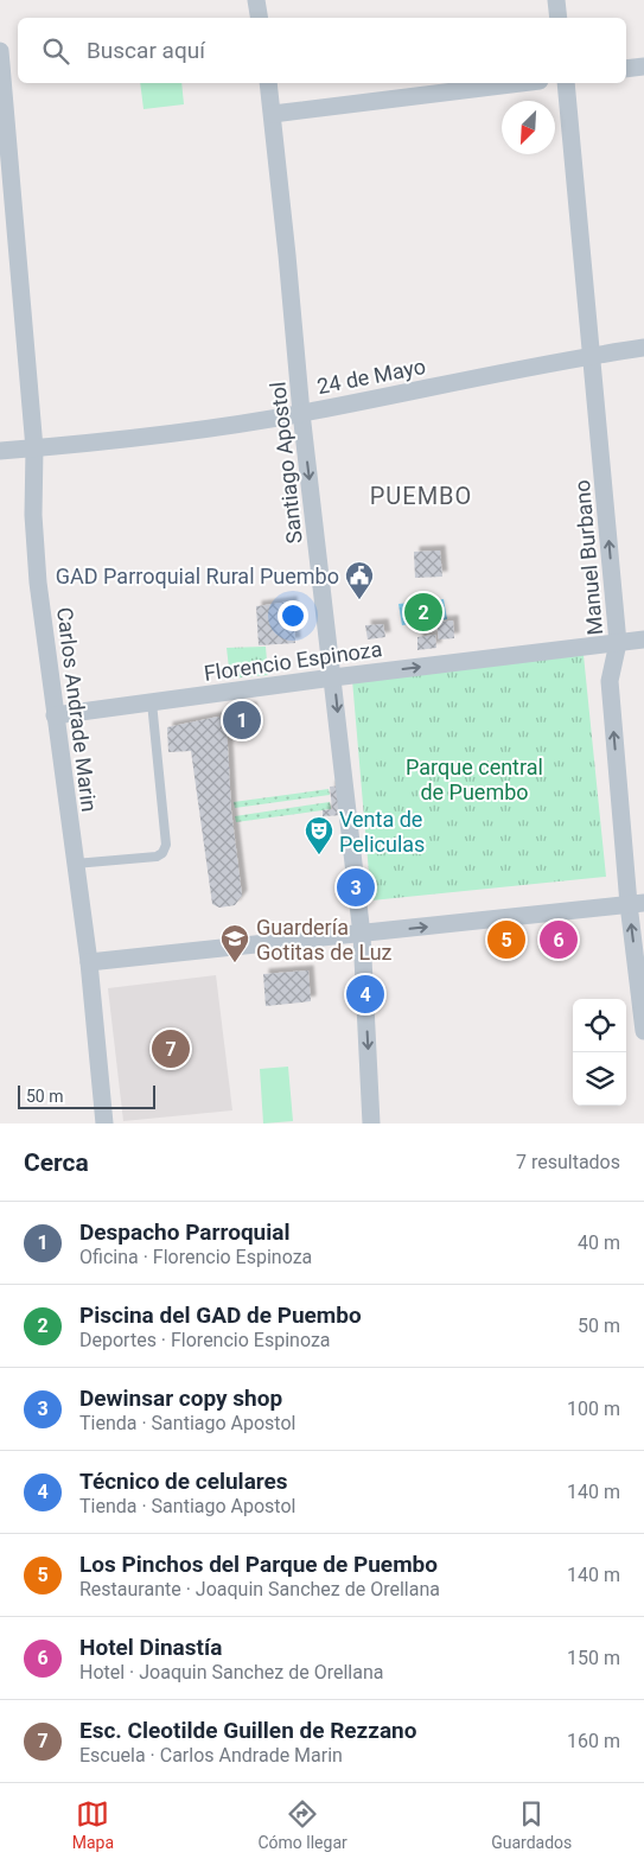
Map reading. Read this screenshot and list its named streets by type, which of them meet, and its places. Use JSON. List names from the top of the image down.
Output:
{
  "streets": {
    "street": [
      "24 de Mayo",
      "Santiago Apostol",
      "Manuel Burbano",
      "Florencio Espinoza",
      "Carlos Andrade Marin"
    ]
  },
  "crossings": [
    ["24 de Mayo", "Santiago Apostol"],
    ["24 de Mayo", "Manuel Burbano"],
    ["24 de Mayo", "Carlos Andrade Marin"],
    ["Santiago Apostol", "Florencio Espinoza"],
    ["Manuel Burbano", "Florencio Espinoza"],
    ["Florencio Espinoza", "Carlos Andrade Marin"]
  ],
  "one_way": ["Santiago Apostol", "Manuel Burbano", "Florencio Espinoza"],
  "districts": ["PUEMBO"],
  "parks": ["Parque central de Puembo"],
  "places": {
    "public building": ["GAD Parroquial Rural Puembo"],
    "theatre": ["Venta de Peliculas"],
    "school or university": ["Guardería Gotitas de Luz"]
  },
  "scale_bar": "50 m",
  "north": "bottom left",
  "page": {
    "search": "Buscar aquí",
    "pins": [
      "2",
      "1",
      "3",
      "5",
      "6",
      "4",
      "7"
    ],
    "scale": "50 m",
    "heading": ["Cerca", "7 resultados"],
    "list": [
      {
        "mark": "1",
        "name": "Despacho Parroquial",
        "note": "Oficina · Florencio Espinoza",
        "value": "40 m"
      },
      {
        "mark": "2",
        "name": "Piscina del GAD de Puembo",
        "note": "Deportes · Florencio Espinoza",
        "value": "50 m"
      },
      {
        "mark": "3",
        "name": "Dewinsar copy shop",
        "note": "Tienda · Santiago Apostol",
        "value": "100 m"
      },
      {
        "mark": "4",
        "name": "Técnico de celulares",
        "note": "Tienda · Santiago Apostol",
        "value": "140 m"
      },
      {
        "mark": "5",
        "name": "Los Pinchos del Parque de Puembo",
        "note": "Restaurante · Joaquin Sanchez de Orellana",
        "value": "140 m"
      },
      {
        "mark": "6",
        "name": "Hotel Dinastía",
        "note": "Hotel · Joaquin Sanchez de Orellana",
        "value": "150 m"
      },
      {
        "mark": "7",
        "name": "Esc. Cleotilde Guillen de Rezzano",
        "note": "Escuela · Carlos Andrade Marin",
        "value": "160 m"
      }
    ],
    "nav": ["Mapa", "Cómo llegar", "Guardados"]
  }
}
